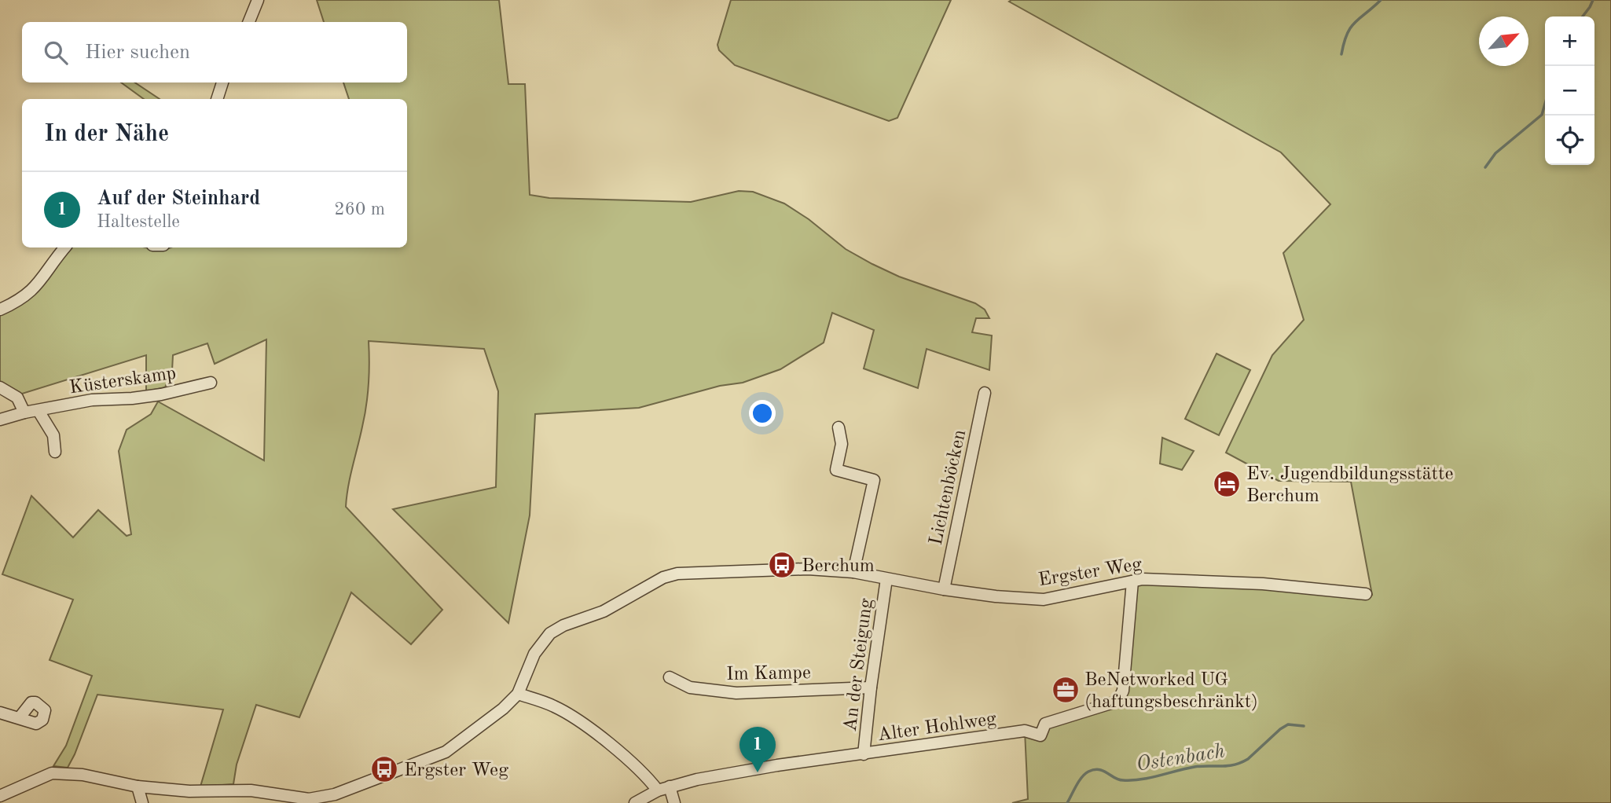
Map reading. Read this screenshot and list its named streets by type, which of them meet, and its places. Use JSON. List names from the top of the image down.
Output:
{
  "streets": {
    "street": [
      "Küsterskamp",
      "Lichtenböcken",
      "Ergster Weg",
      "An der Steigung",
      "Im Kampe",
      "Alter Hohlweg"
    ]
  },
  "crossings": [
    ["Lichtenböcken", "Ergster Weg"],
    ["Ergster Weg", "An der Steigung"],
    ["Ergster Weg", "Alter Hohlweg"],
    ["An der Steigung", "Im Kampe"],
    ["An der Steigung", "Alter Hohlweg"]
  ],
  "water": ["Ostenbach"],
  "places": {
    "hotel": ["Ev. Jugendbildungsstätte Berchum"],
    "bus stop": ["Berchum", "Ergster Weg"],
    "office": ["BeNetworked UG (haftungsbeschränkt)"]
  },
  "north": "top right",
  "page": {
    "map_buttons": ["+", "−"],
    "search": "Hier suchen",
    "heading": "In der Nähe",
    "list": [
      {
        "mark": "1",
        "name": "Auf der Steinhard",
        "note": "Haltestelle",
        "value": "260 m"
      }
    ],
    "pins": "1"
  }
}
